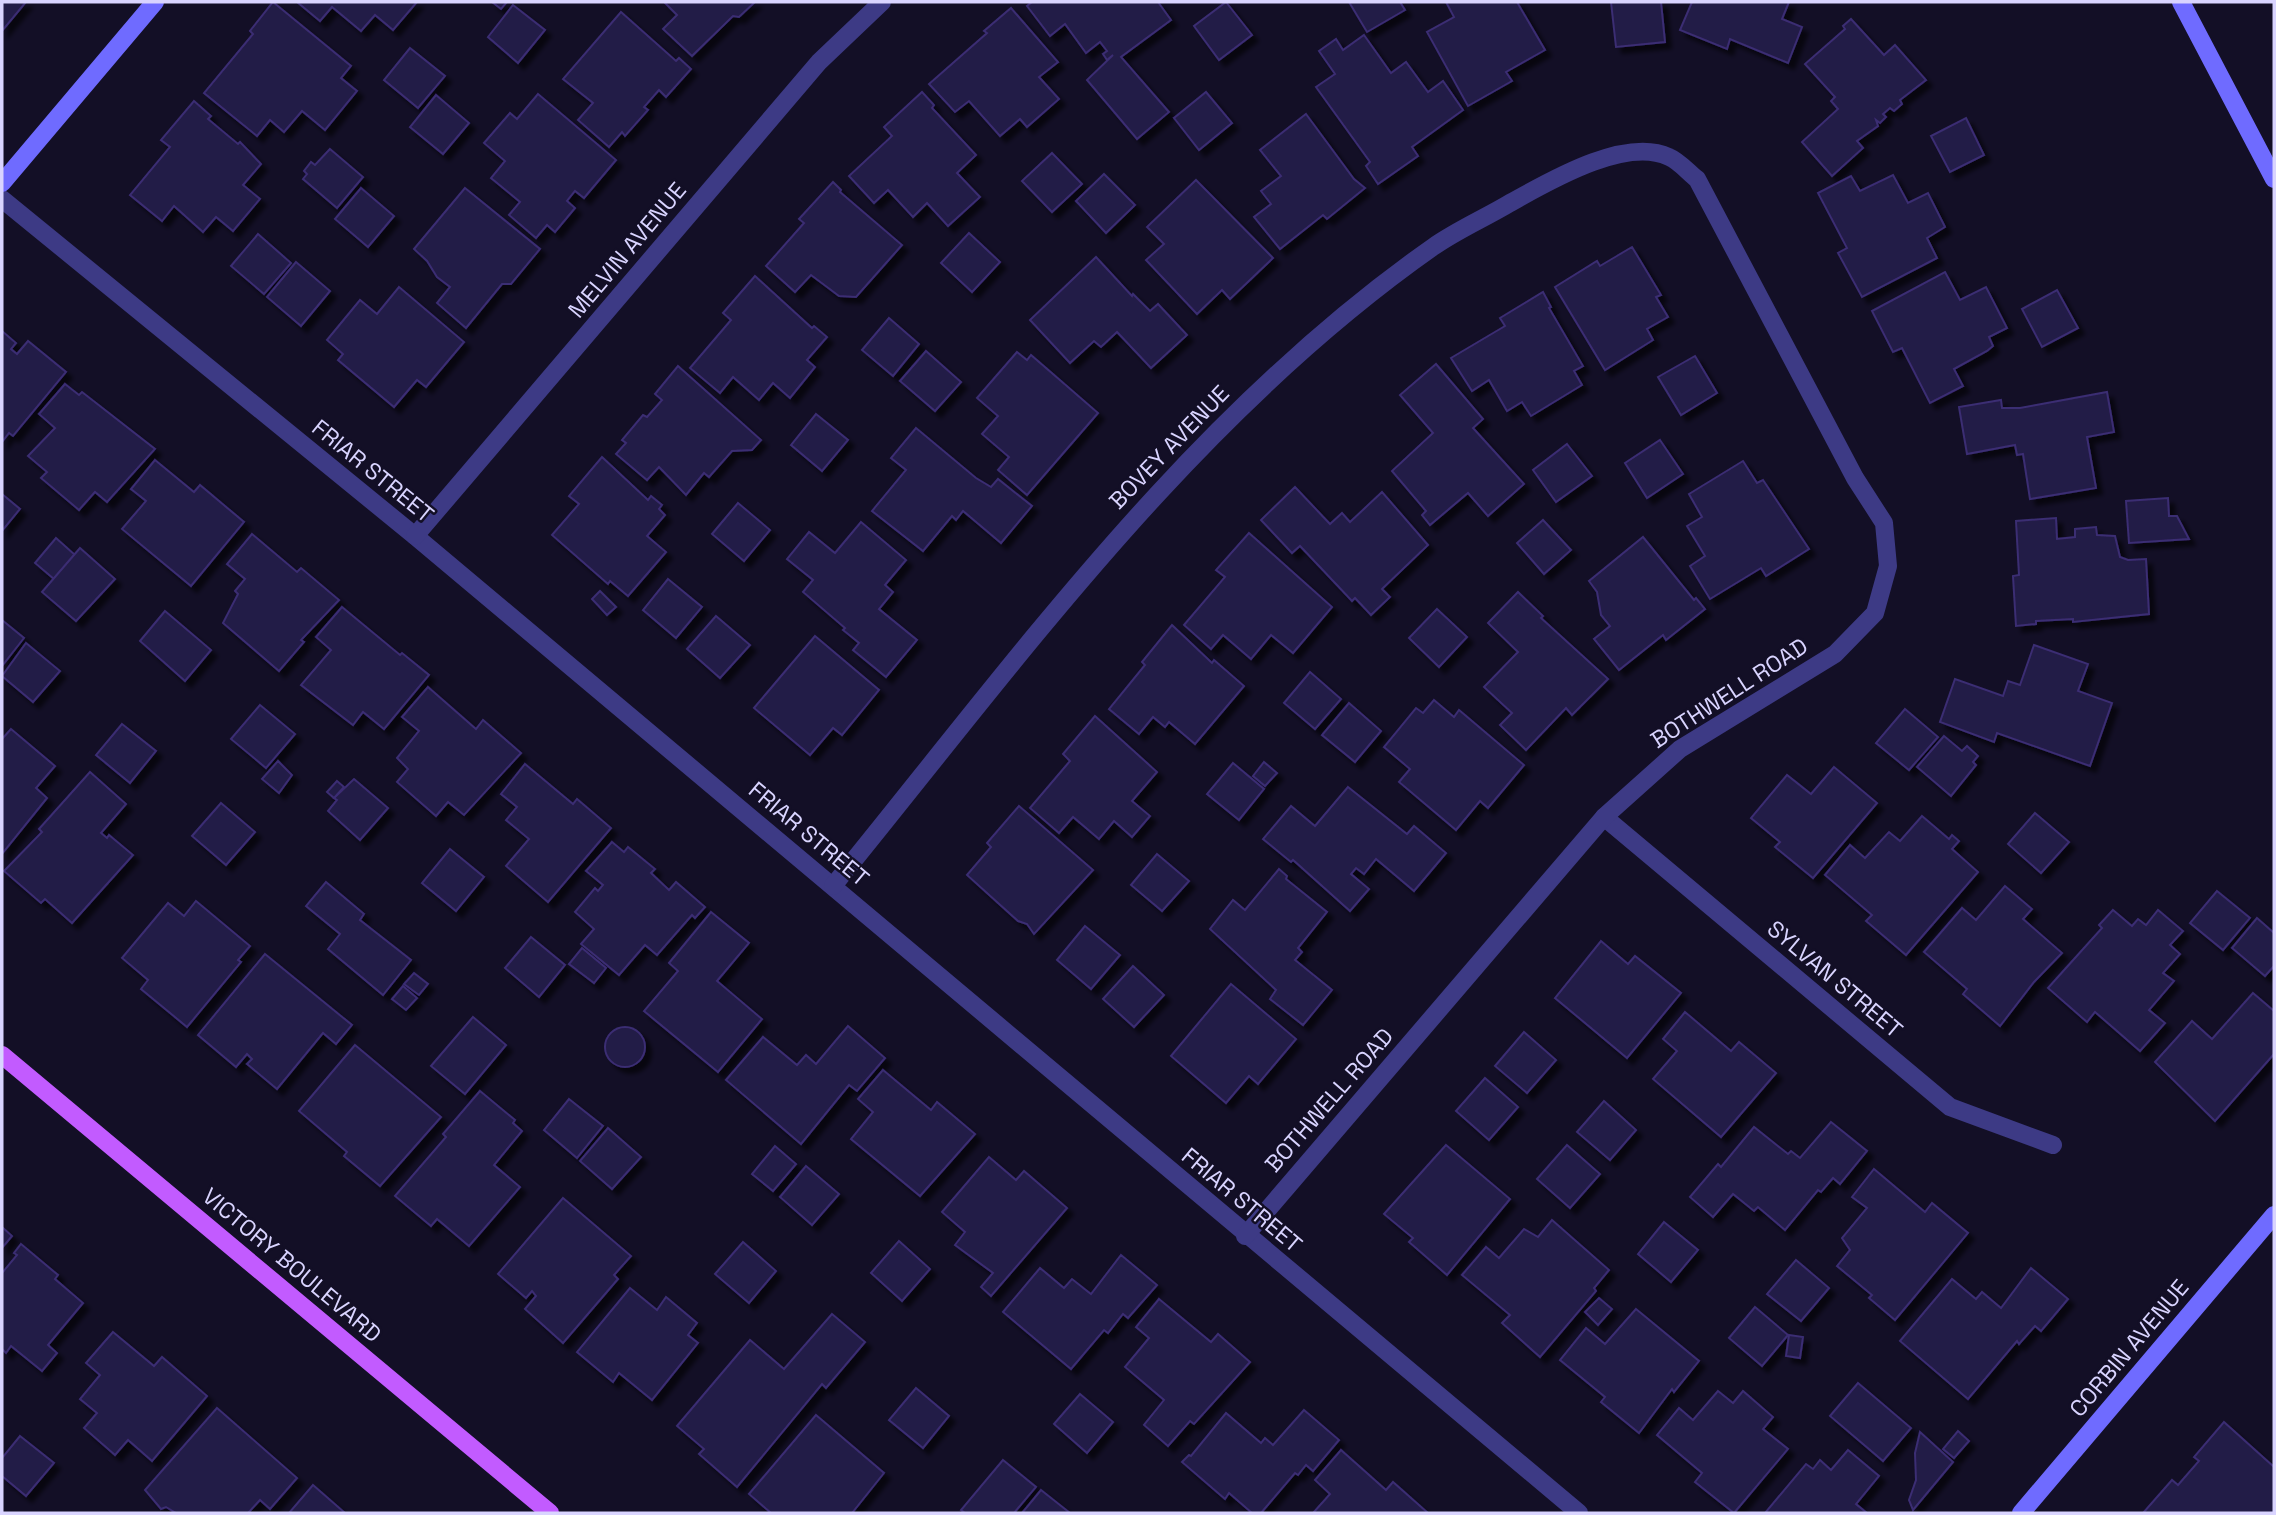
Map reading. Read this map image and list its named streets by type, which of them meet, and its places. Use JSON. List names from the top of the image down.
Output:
{
  "streets": {
    "main road": ["VICTORY BOULEVARD", "CORBIN AVENUE"],
    "street": [
      "MELVIN AVENUE",
      "BOVEY AVENUE",
      "FRIAR STREET",
      "BOTHWELL ROAD",
      "SYLVAN STREET"
    ]
  },
  "crossings": [
    ["MELVIN AVENUE", "FRIAR STREET"],
    ["BOVEY AVENUE", "FRIAR STREET"],
    ["BOVEY AVENUE", "BOTHWELL ROAD"],
    ["FRIAR STREET", "BOTHWELL ROAD"],
    ["BOTHWELL ROAD", "SYLVAN STREET"]
  ]
}
